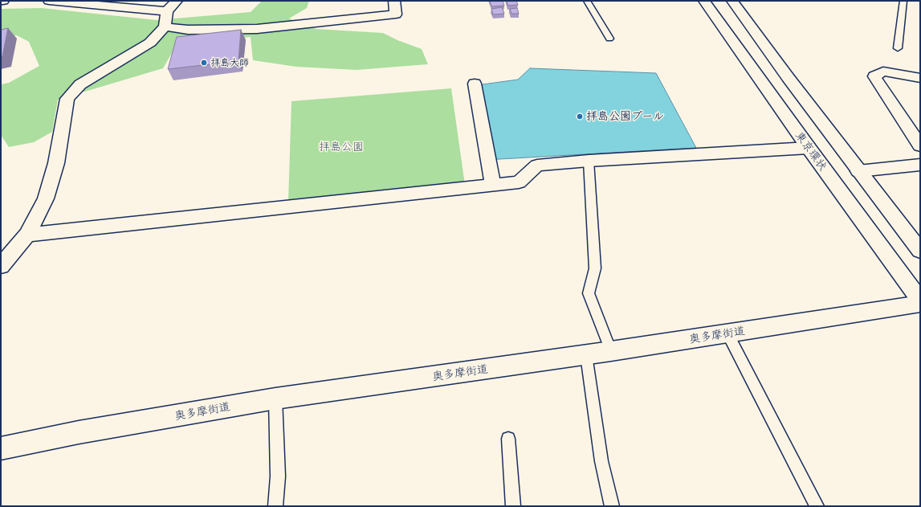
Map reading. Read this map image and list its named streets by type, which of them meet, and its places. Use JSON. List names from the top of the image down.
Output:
{
  "streets": {
    "main road": ["東京環状", "奥多摩街道"]
  },
  "parks": ["拝島公園"],
  "places": ["拝島大師", "拝島公園プール"]
}
